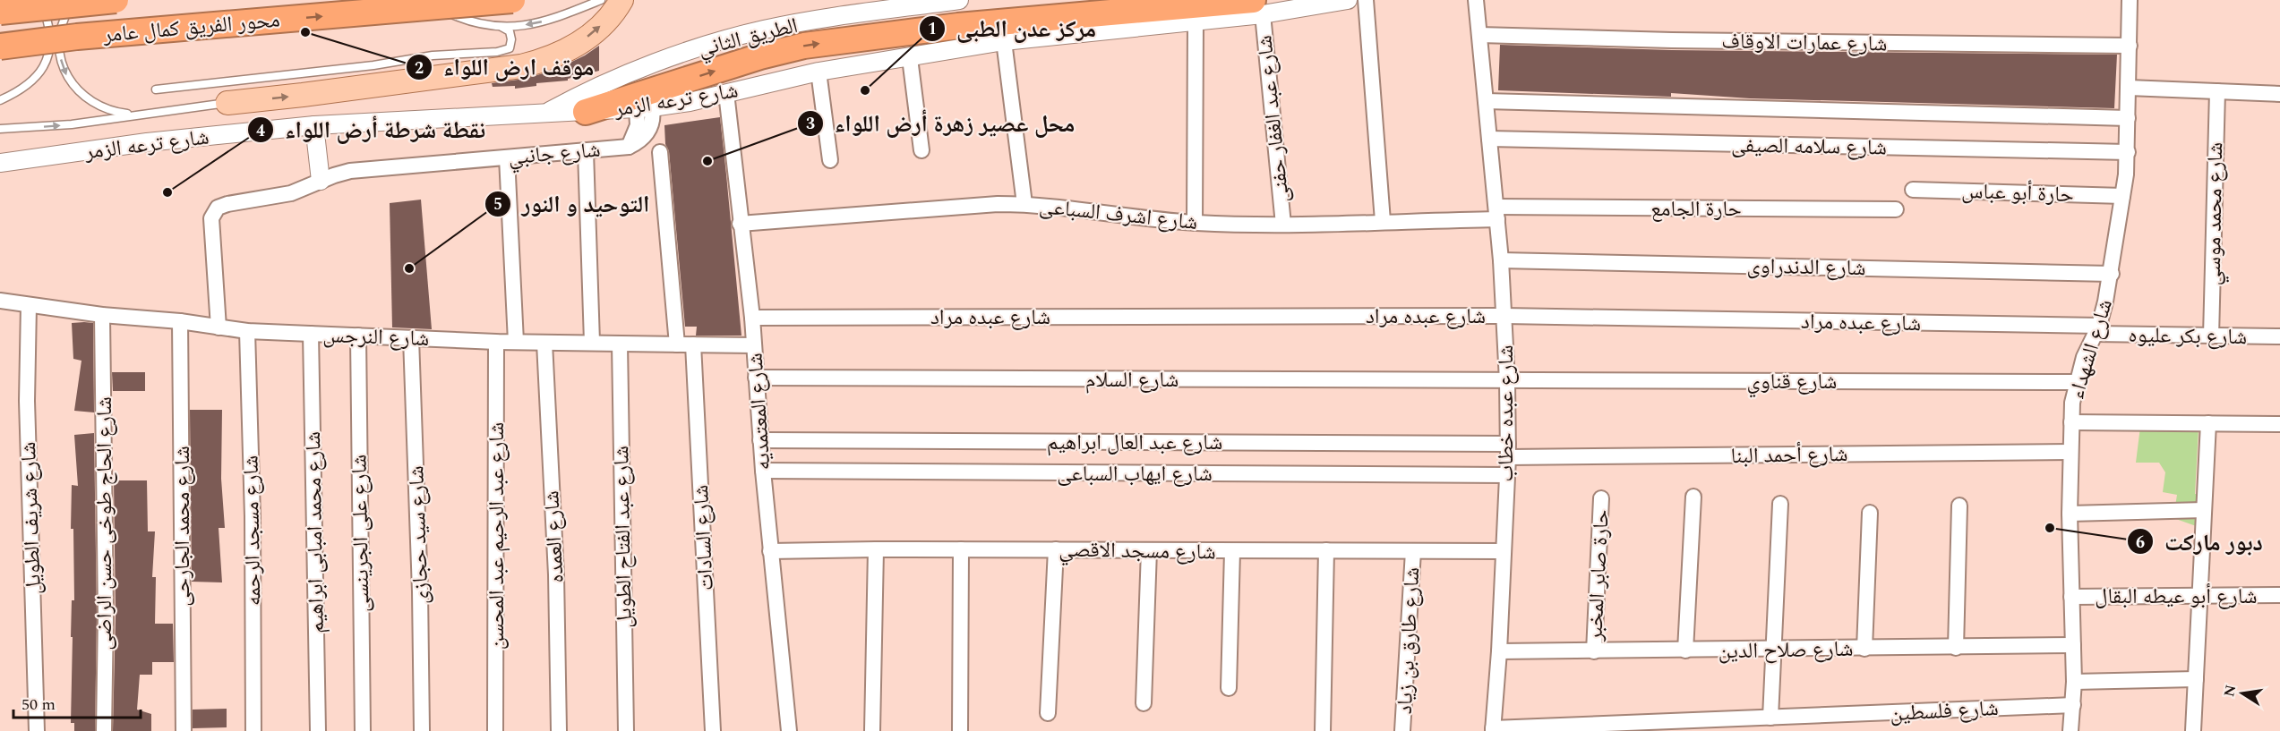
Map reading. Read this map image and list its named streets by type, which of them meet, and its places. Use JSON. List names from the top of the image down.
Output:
{
  "streets": {
    "highway": ["محور الفريق كمال عامر"],
    "street": [
      "الطريق الثاني",
      "شارع عمارات الاوقاف",
      "شارع ترعه الزمر",
      "شارع عبد الغفار حفنى",
      "شارع سلامه الصيفى",
      "شارع جانبي",
      "حارة أبو عباس",
      "حارة الجامع",
      "شارع اشرف السباعى",
      "شارع محمد موسي",
      "شارع الدندراوى",
      "شارع عبده مراد",
      "شارع بكر عليوه",
      "شارع النرجس",
      "شارع الشهداء",
      "شارع السلام",
      "شارع قناوي",
      "شارع المعتمديه",
      "شارع عبده خطاب",
      "شارع عبد العال ابراهيم",
      "شارع أحمد البنا",
      "شارع ايهاب السباعى",
      "شارع شريف الطويل",
      "شارع الحاج طوخى حسن الراضى",
      "شارع محمد الجارحى",
      "شارع مسجد الرحمه",
      "شارع محمد امبابى ابراهيم",
      "شارع على الجرينسى",
      "شارع سيد حجازى",
      "شارع عبد الرحيم عبد المحسن",
      "شارع العمده",
      "شارع عبد الفتاح الطويل",
      "شارع السادات",
      "شارع مسجد الاقصي",
      "حارة صابر المخبر",
      "شارع أبو عيطه البقال",
      "شارع طارق بن زياد",
      "شارع صلاح الدين",
      "شارع فلسطين"
    ]
  },
  "crossings": [
    ["الطريق الثاني", "شارع ترعه الزمر"],
    ["شارع عمارات الاوقاف", "شارع الشهداء"],
    ["شارع عمارات الاوقاف", "شارع عبده خطاب"],
    ["شارع ترعه الزمر", "شارع عبد الغفار حفنى"],
    ["شارع ترعه الزمر", "شارع جانبي"],
    ["شارع ترعه الزمر", "شارع المعتمديه"],
    ["شارع عبد الغفار حفنى", "شارع اشرف السباعى"],
    ["شارع سلامه الصيفى", "شارع الشهداء"],
    ["شارع سلامه الصيفى", "شارع عبده خطاب"],
    ["شارع جانبي", "شارع النرجس"],
    ["حارة أبو عباس", "شارع الشهداء"],
    ["حارة الجامع", "شارع اشرف السباعى"],
    ["حارة الجامع", "شارع عبده خطاب"],
    ["شارع اشرف السباعى", "شارع المعتمديه"],
    ["شارع اشرف السباعى", "شارع عبده خطاب"],
    ["شارع محمد موسي", "شارع بكر عليوه"],
    ["شارع الدندراوى", "شارع الشهداء"],
    ["شارع الدندراوى", "شارع عبده خطاب"],
    ["شارع عبده مراد", "شارع بكر عليوه"],
    ["شارع عبده مراد", "شارع الشهداء"],
    ["شارع عبده مراد", "شارع المعتمديه"],
    ["شارع عبده مراد", "شارع عبده خطاب"],
    ["شارع بكر عليوه", "شارع الشهداء"],
    ["شارع النرجس", "شارع المعتمديه"],
    ["شارع النرجس", "شارع شريف الطويل"],
    ["شارع النرجس", "شارع الحاج طوخى حسن الراضى"],
    ["شارع النرجس", "شارع محمد الجارحى"],
    ["شارع النرجس", "شارع مسجد الرحمه"],
    ["شارع النرجس", "شارع محمد امبابى ابراهيم"],
    ["شارع النرجس", "شارع على الجرينسى"],
    ["شارع النرجس", "شارع سيد حجازى"],
    ["شارع النرجس", "شارع عبد الرحيم عبد المحسن"],
    ["شارع النرجس", "شارع العمده"],
    ["شارع النرجس", "شارع عبد الفتاح الطويل"],
    ["شارع النرجس", "شارع السادات"],
    ["شارع الشهداء", "شارع قناوي"],
    ["شارع الشهداء", "شارع أحمد البنا"],
    ["شارع الشهداء", "شارع أبو عيطه البقال"],
    ["شارع الشهداء", "شارع صلاح الدين"],
    ["شارع الشهداء", "شارع فلسطين"],
    ["شارع السلام", "شارع قناوي"],
    ["شارع السلام", "شارع المعتمديه"],
    ["شارع السلام", "شارع عبده خطاب"],
    ["شارع قناوي", "شارع عبده خطاب"],
    ["شارع المعتمديه", "شارع عبد العال ابراهيم"],
    ["شارع المعتمديه", "شارع ايهاب السباعى"],
    ["شارع المعتمديه", "شارع مسجد الاقصي"],
    ["شارع عبده خطاب", "شارع عبد العال ابراهيم"],
    ["شارع عبده خطاب", "شارع أحمد البنا"],
    ["شارع عبده خطاب", "شارع ايهاب السباعى"],
    ["شارع عبده خطاب", "شارع مسجد الاقصي"],
    ["شارع عبده خطاب", "شارع صلاح الدين"],
    ["شارع عبده خطاب", "شارع فلسطين"],
    ["شارع عبد العال ابراهيم", "شارع أحمد البنا"],
    ["شارع مسجد الاقصي", "شارع طارق بن زياد"],
    ["حارة صابر المخبر", "شارع صلاح الدين"]
  ],
  "one_way": ["محور الفريق كمال عامر"],
  "places": [
    "موقف ارض اللواء",
    "مركز عدن الطبى",
    "محل عصير زهرة أرض اللواء",
    "نقطة شرطة أرض اللواء",
    "التوحيد و النور",
    "دبور ماركت"
  ],
  "scale_bar": "50 m",
  "north": "left"
}
